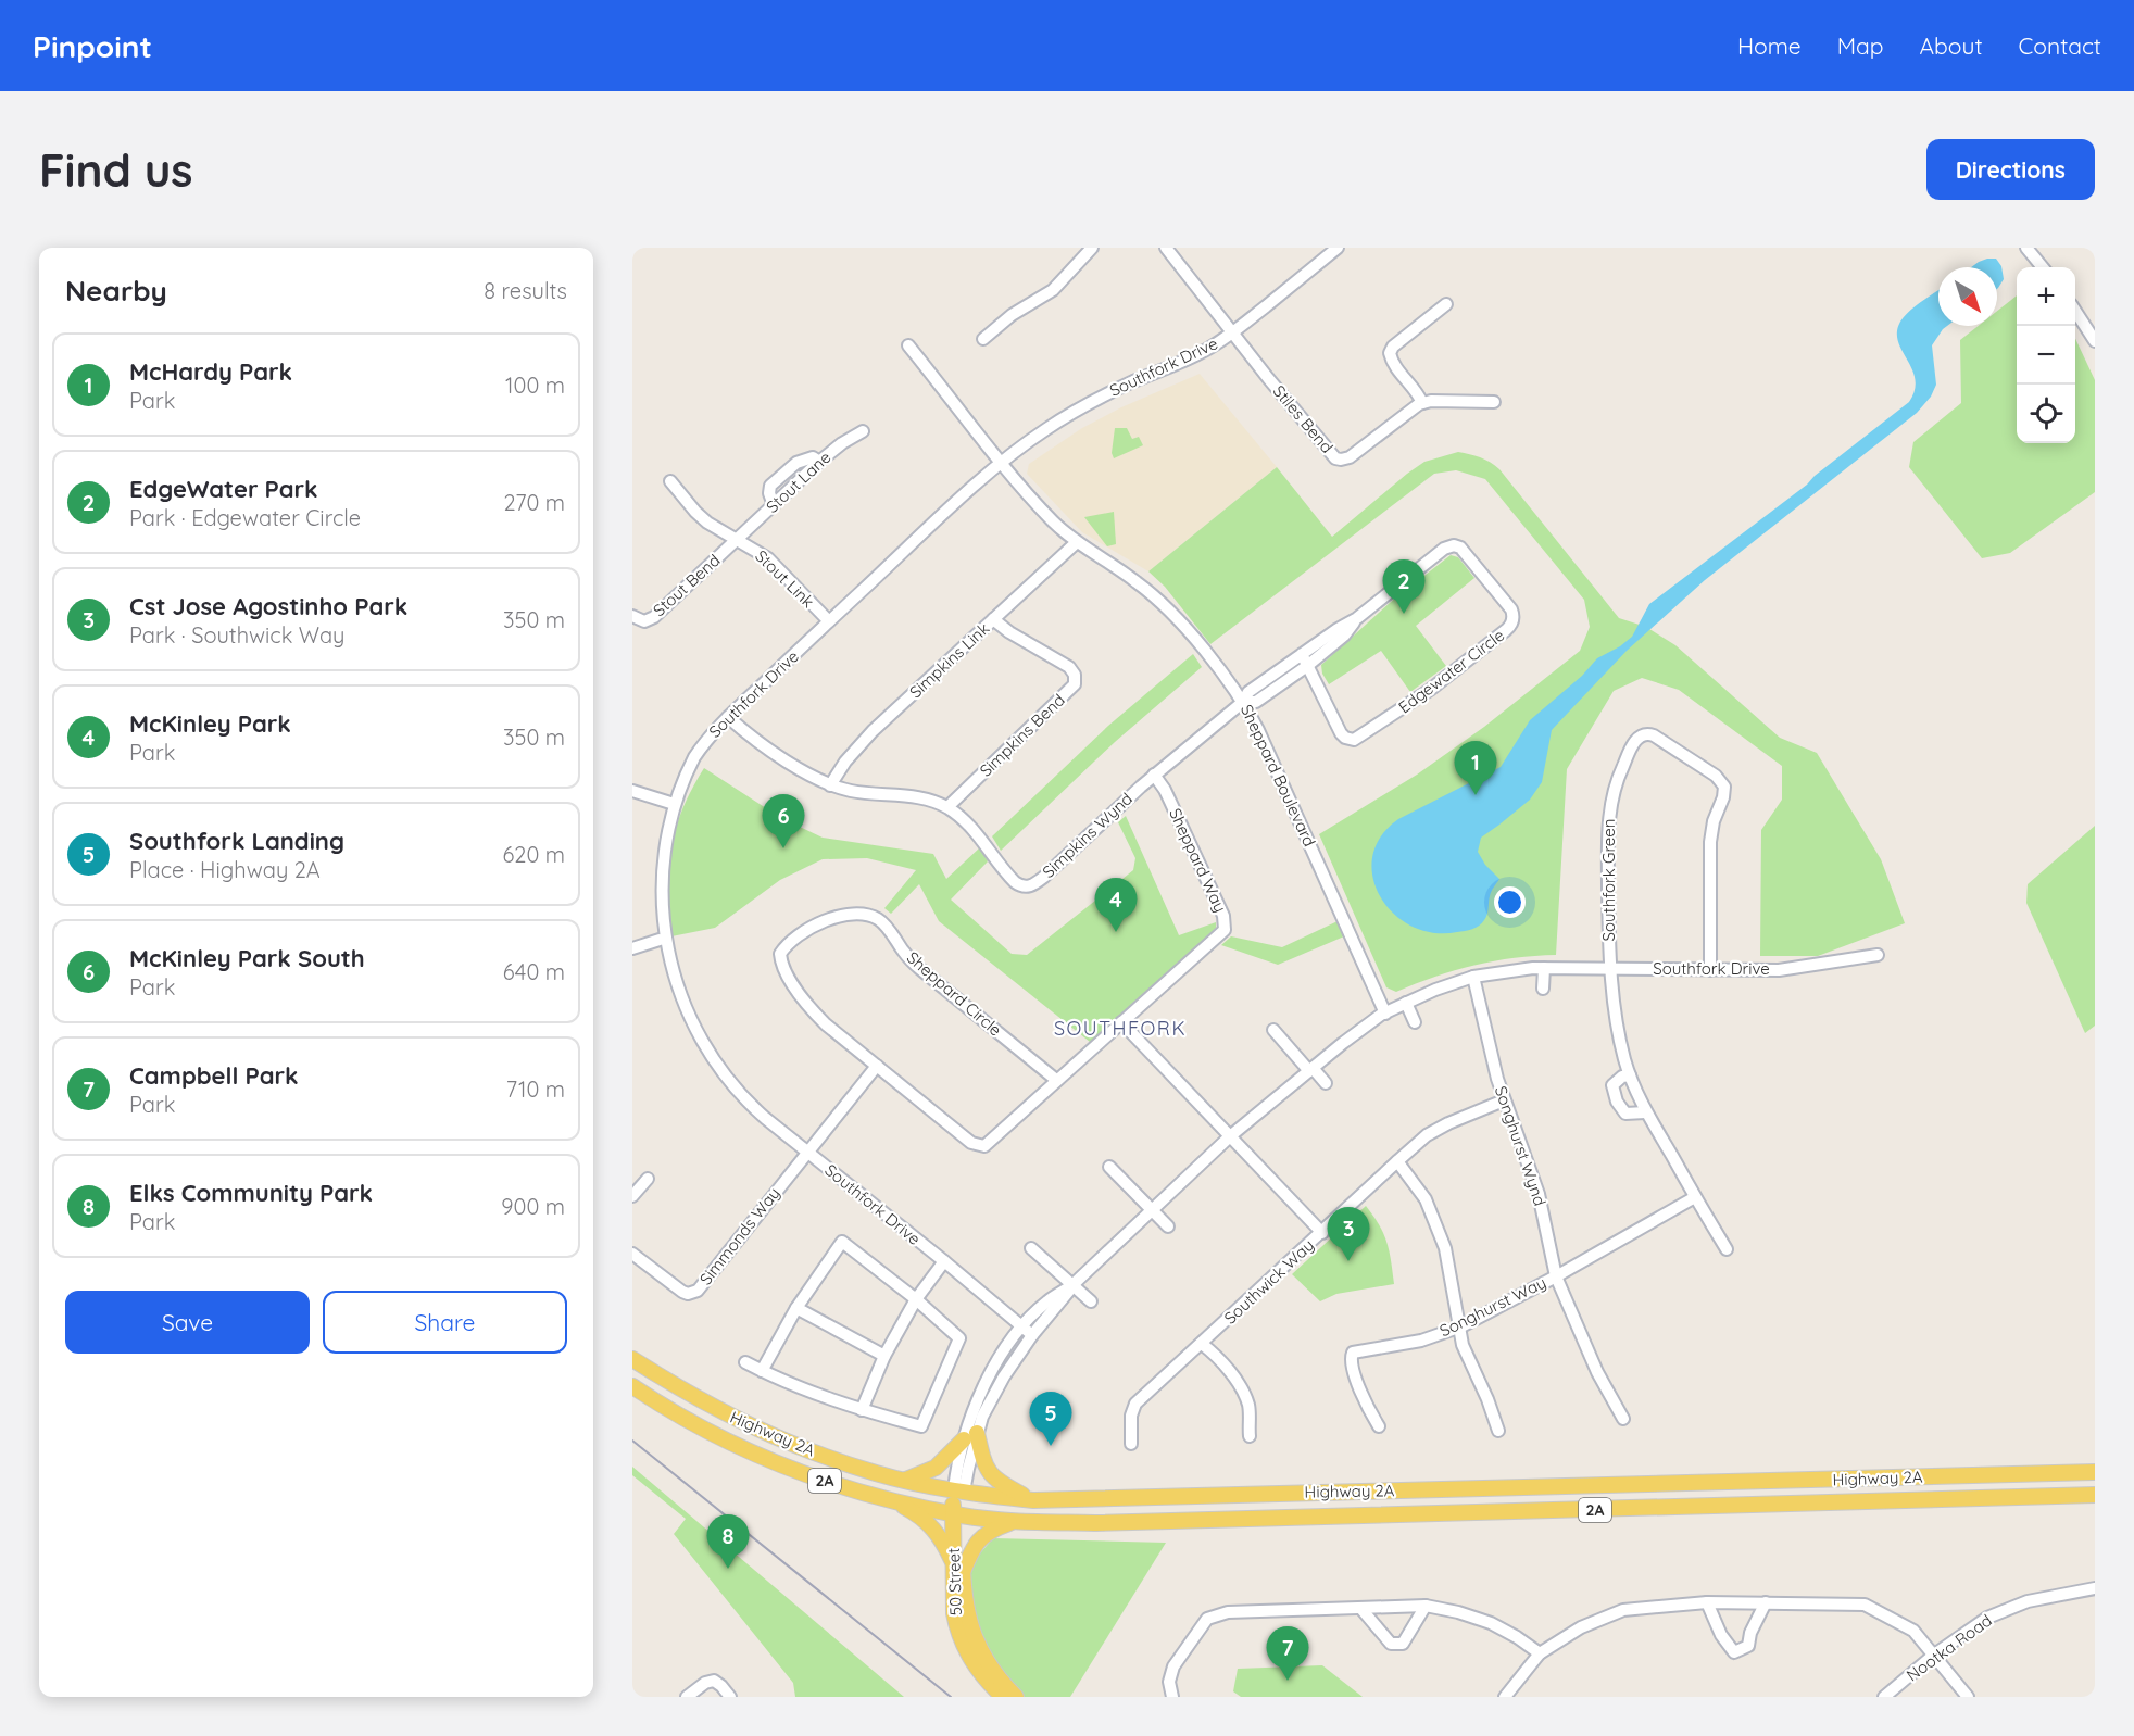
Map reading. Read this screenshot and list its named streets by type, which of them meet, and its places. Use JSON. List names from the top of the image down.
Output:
{
  "streets": {
    "main road": ["Highway 2A", "2A", "50 Street"],
    "street": [
      "Southfork Drive",
      "Stiles Bend",
      "Stout Lane",
      "Stout Link",
      "Stout Bend",
      "Simpkins Link",
      "Edgewater Circle",
      "Simpkins Bend",
      "Sheppard Boulevard",
      "Simpkins Wynd",
      "Sheppard Way",
      "Southfork Green",
      "Sheppard Circle",
      "Songhurst Wynd",
      "Simmonds Way",
      "Southwick Way",
      "Songhurst Way",
      "Nootka Road"
    ]
  },
  "crossings": [
    ["Southfork Drive", "Stiles Bend"],
    ["Southfork Drive", "Stout Link"],
    ["Southfork Drive", "Sheppard Boulevard"],
    ["Southfork Drive", "Simpkins Wynd"],
    ["Southfork Drive", "Southfork Green"],
    ["Southfork Drive", "Songhurst Wynd"],
    ["Southfork Drive", "Simmonds Way"],
    ["Southfork Drive", "Highway 2A"],
    ["Southfork Drive", "50 Street"],
    ["Stout Lane", "Stout Link"],
    ["Stout Lane", "Stout Bend"],
    ["Stout Link", "Stout Bend"],
    ["Simpkins Link", "Simpkins Bend"],
    ["Simpkins Link", "Sheppard Boulevard"],
    ["Simpkins Link", "Simpkins Wynd"],
    ["Simpkins Bend", "Simpkins Wynd"],
    ["Sheppard Boulevard", "Simpkins Wynd"],
    ["Simpkins Wynd", "Sheppard Way"],
    ["Sheppard Way", "Sheppard Circle"],
    ["Songhurst Wynd", "Southwick Way"],
    ["Songhurst Wynd", "Songhurst Way"],
    ["Highway 2A", "50 Street"]
  ],
  "districts": ["SOUTHFORK"],
  "north": "bottom right",
  "page": {
    "header": "Pinpoint",
    "nav": [
      "Home",
      "Map",
      "About",
      "Contact"
    ],
    "buttons": [
      "Directions",
      ["Save", "Share"]
    ],
    "title": "Find us",
    "heading": ["Nearby", "8 results"],
    "map_buttons": ["+", "−"],
    "list": [
      {
        "mark": "1",
        "name": "McHardy Park",
        "note": "Park",
        "value": "100 m"
      },
      {
        "mark": "2",
        "name": "EdgeWater Park",
        "note": "Park · Edgewater Circle",
        "value": "270 m"
      },
      {
        "mark": "3",
        "name": "Cst Jose Agostinho Park",
        "note": "Park · Southwick Way",
        "value": "350 m"
      },
      {
        "mark": "4",
        "name": "McKinley Park",
        "note": "Park",
        "value": "350 m"
      },
      {
        "mark": "5",
        "name": "Southfork Landing",
        "note": "Place · Highway 2A",
        "value": "620 m"
      },
      {
        "mark": "6",
        "name": "McKinley Park South",
        "note": "Park",
        "value": "640 m"
      },
      {
        "mark": "7",
        "name": "Campbell Park",
        "note": "Park",
        "value": "710 m"
      },
      {
        "mark": "8",
        "name": "Elks Community Park",
        "note": "Park",
        "value": "900 m"
      }
    ],
    "pins": [
      "2",
      "1",
      "6",
      "4",
      "3",
      "5",
      "8",
      "7"
    ]
  }
}
